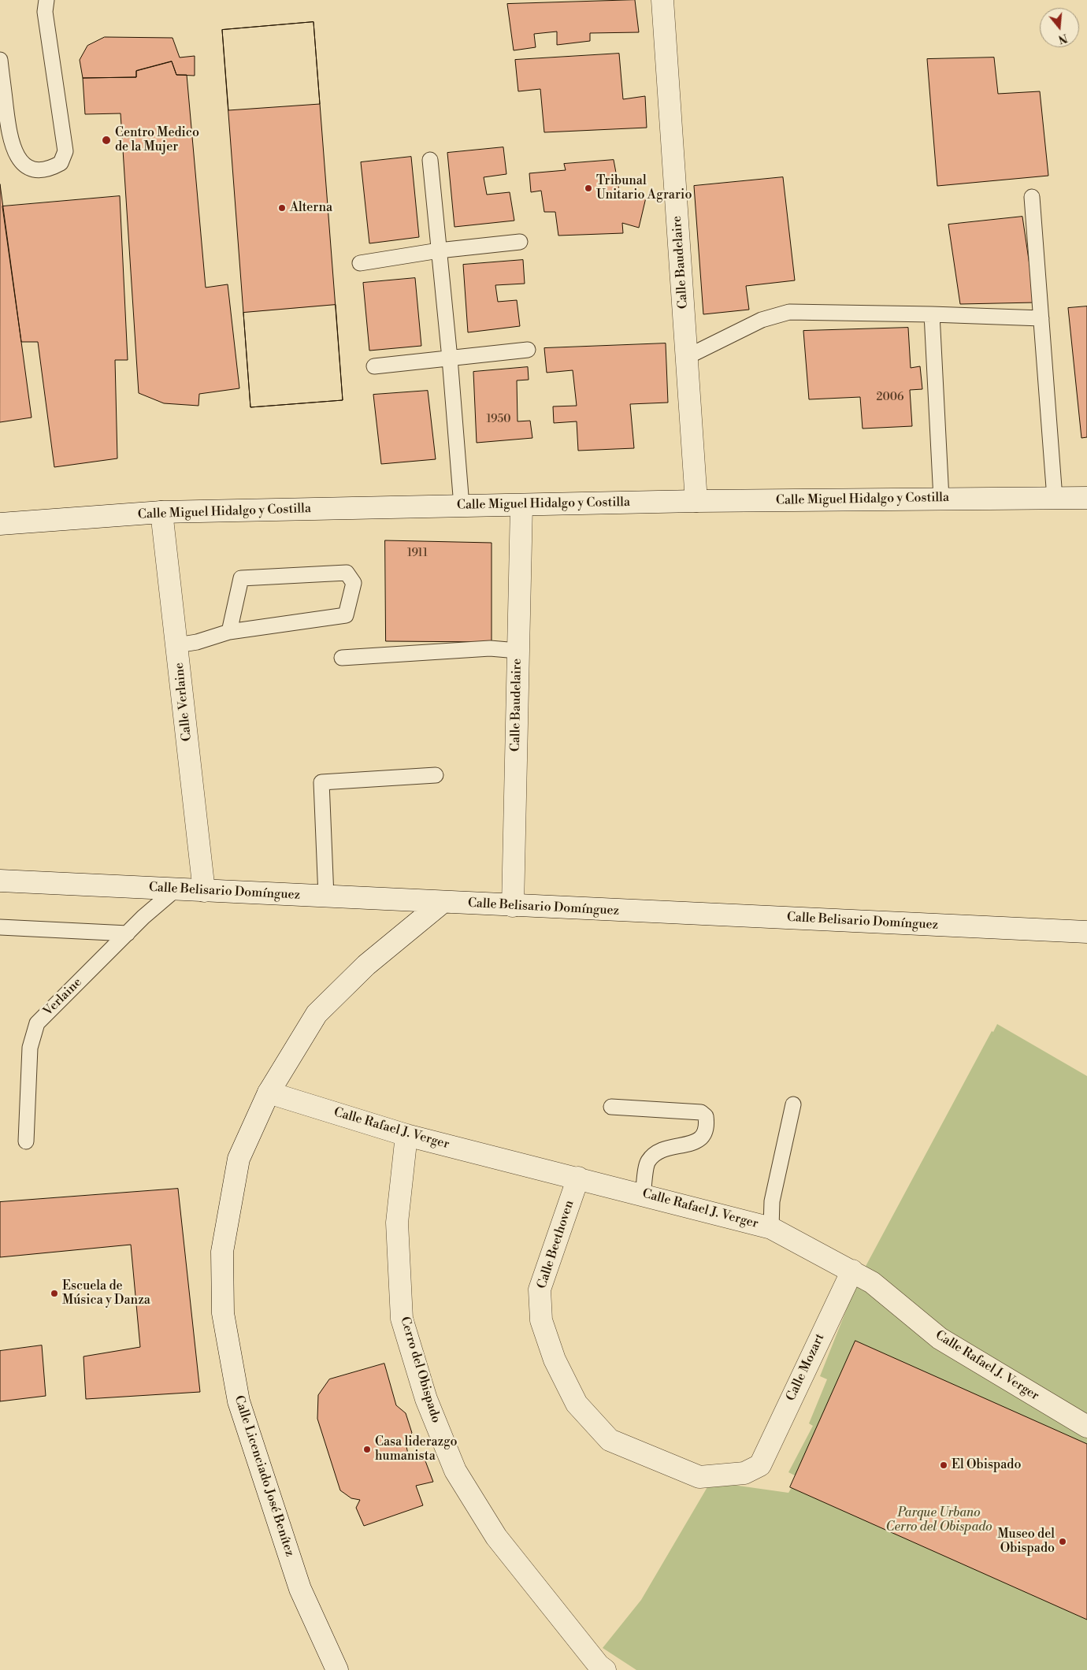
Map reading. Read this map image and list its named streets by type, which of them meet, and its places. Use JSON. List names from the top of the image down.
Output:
{
  "streets": {
    "street": [
      "Calle Baudelaire",
      "Calle Miguel Hidalgo y Costilla",
      "Calle Verlaine",
      "Calle Belisario Domínguez",
      "Calle Rafael J. Verger",
      "Calle Beethoven",
      "Calle Mozart",
      "Cerro del Obispado",
      "Calle Licenciado José Benítez"
    ],
    "lane": ["Verlaine"]
  },
  "crossings": [
    ["Calle Baudelaire", "Calle Miguel Hidalgo y Costilla"],
    ["Calle Baudelaire", "Calle Belisario Domínguez"],
    ["Calle Miguel Hidalgo y Costilla", "Calle Verlaine"],
    ["Calle Verlaine", "Calle Belisario Domínguez"],
    ["Calle Belisario Domínguez", "Verlaine"],
    ["Calle Belisario Domínguez", "Calle Licenciado José Benítez"],
    ["Calle Rafael J. Verger", "Calle Beethoven"],
    ["Calle Rafael J. Verger", "Calle Mozart"],
    ["Calle Rafael J. Verger", "Cerro del Obispado"],
    ["Calle Rafael J. Verger", "Calle Licenciado José Benítez"],
    ["Calle Beethoven", "Calle Mozart"]
  ],
  "parks": ["Parque Urbano Cerro del Obispado"],
  "places": [
    "Centro Medico de la Mujer",
    "Tribunal Unitario Agrario",
    "Alterna",
    "Escuela de Música y Danza",
    "Casa liderazgo humanista",
    "El Obispado",
    "Museo del Obispado"
  ],
  "house_numbers": ["2006", "1950", "1911"],
  "north": "bottom"
}
